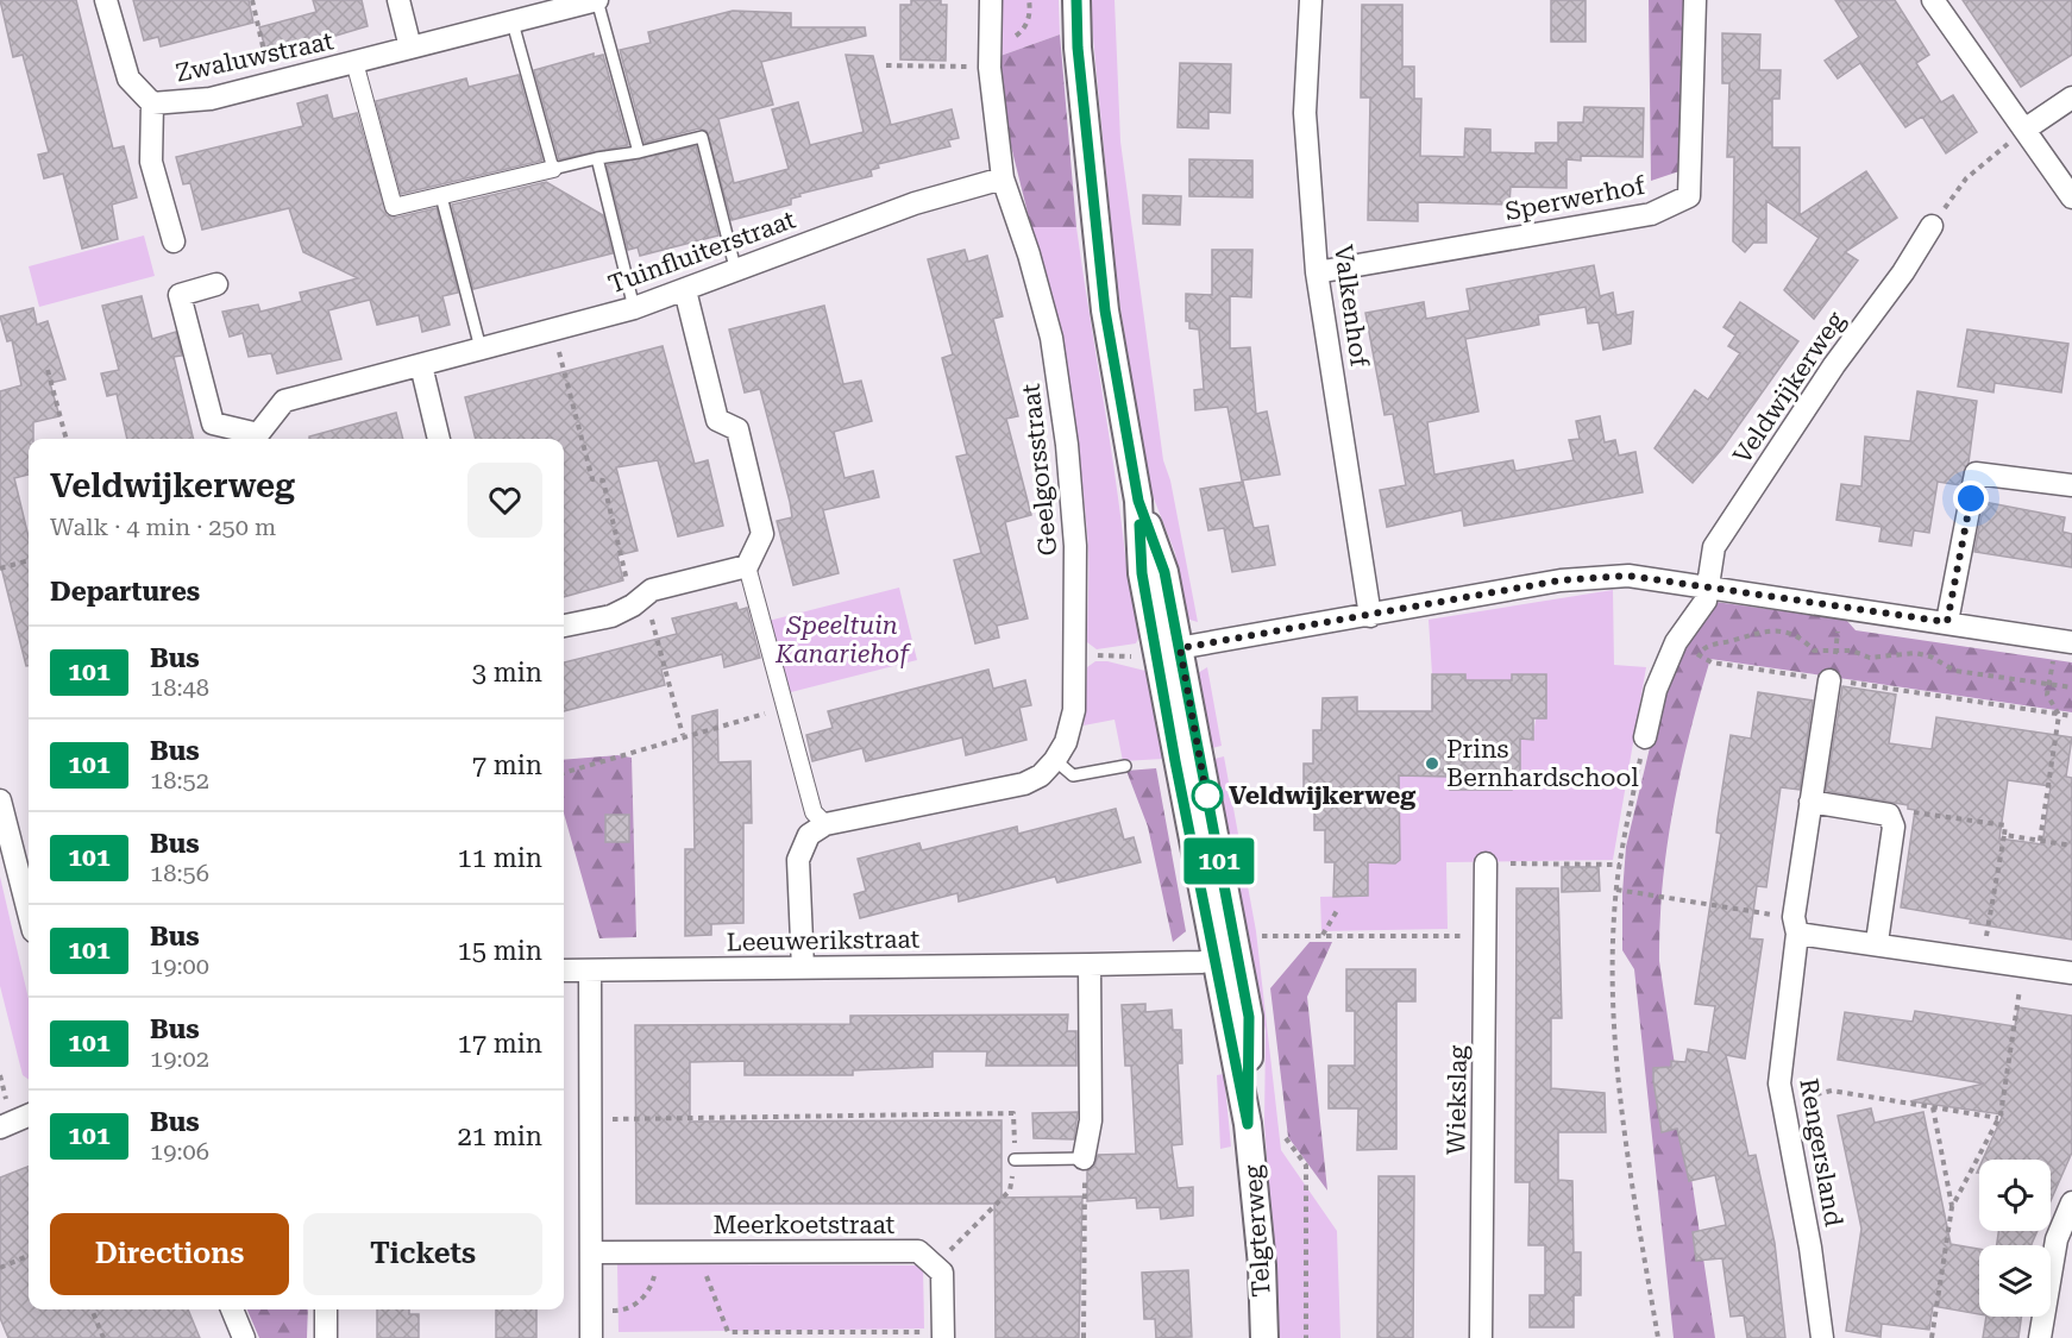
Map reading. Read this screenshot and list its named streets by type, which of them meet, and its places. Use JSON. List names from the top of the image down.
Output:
{
  "streets": {
    "street": [
      "Zwaluwstraat",
      "Sperwerhof",
      "Tuinfluiterstraat",
      "Valkenhof",
      "Veldwijkerweg",
      "Geelgorsstraat",
      "Leeuwerikstraat",
      "Wiekslag",
      "Rengersland",
      "Meerkoetstraat",
      "Telgterweg"
    ]
  },
  "crossings": [
    ["Sperwerhof", "Valkenhof"],
    ["Tuinfluiterstraat", "Geelgorsstraat"],
    ["Leeuwerikstraat", "Telgterweg"]
  ],
  "parks": ["Speeltuin Kanariehof"],
  "places": ["Prins Bernhardschool", "Veldwijkerweg"],
  "lines": ["bus line 101"],
  "page": {
    "on_map": "101",
    "heading": [
      ["Veldwijkerweg", "Walk · 4 min · 250 m"],
      "Departures"
    ],
    "list": [
      {
        "mark": "101",
        "name": "Bus",
        "note": "18:48",
        "value": "3 min"
      },
      {
        "mark": "101",
        "name": "Bus",
        "note": "18:52",
        "value": "7 min"
      },
      {
        "mark": "101",
        "name": "Bus",
        "note": "18:56",
        "value": "11 min"
      },
      {
        "mark": "101",
        "name": "Bus",
        "note": "19:00",
        "value": "15 min"
      },
      {
        "mark": "101",
        "name": "Bus",
        "note": "19:02",
        "value": "17 min"
      },
      {
        "mark": "101",
        "name": "Bus",
        "note": "19:06",
        "value": "21 min"
      }
    ],
    "buttons": ["Directions", "Tickets"]
  }
}
